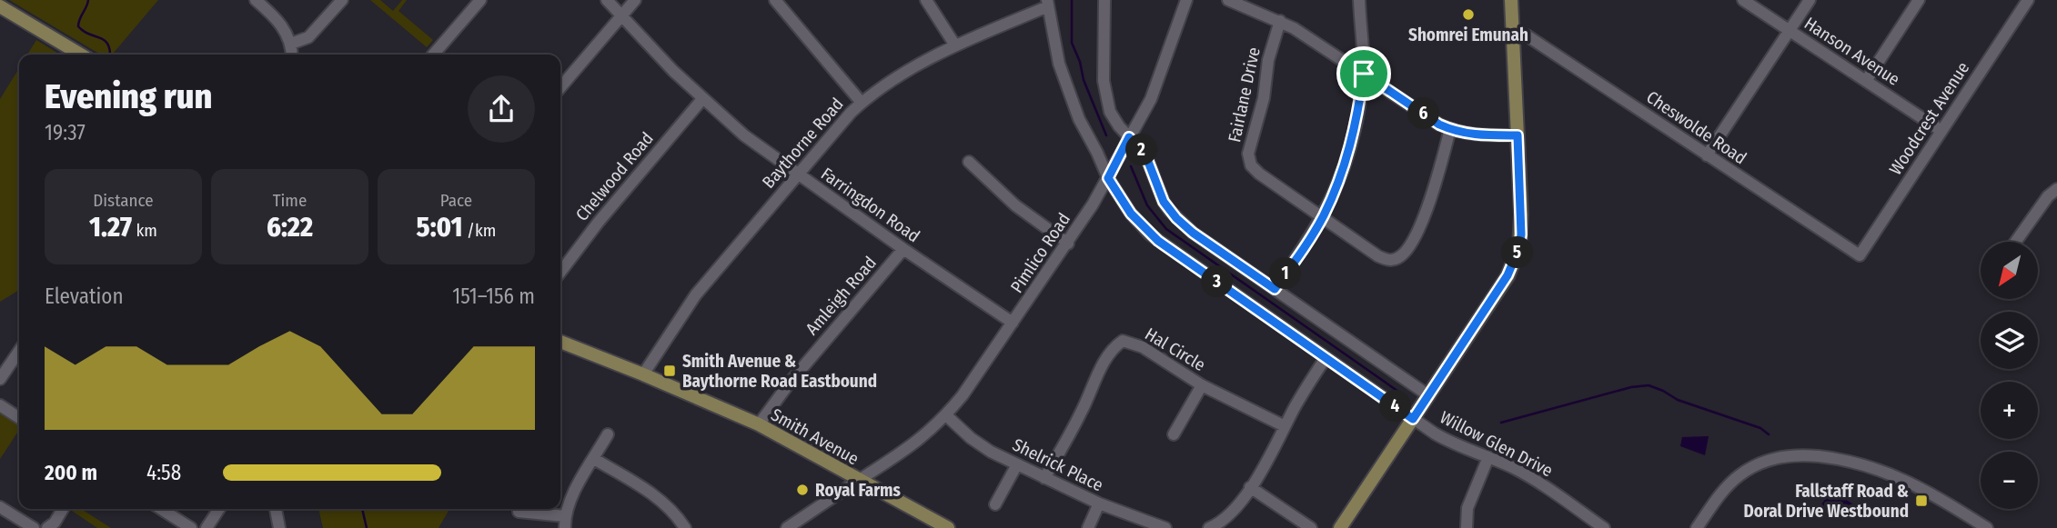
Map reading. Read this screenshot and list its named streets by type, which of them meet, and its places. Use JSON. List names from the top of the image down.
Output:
{
  "streets": {
    "main road": ["Smith Avenue"],
    "street": [
      "Hanson Avenue",
      "Fairlane Drive",
      "Woodcrest Avenue",
      "Cheswolde Road",
      "Baythorne Road",
      "Chelwood Road",
      "Farringdon Road",
      "Pimlico Road",
      "Amleigh Road",
      "Hal Circle",
      "Willow Glen Drive",
      "Shelrick Place"
    ]
  },
  "crossings": [
    ["Hanson Avenue", "Woodcrest Avenue"],
    ["Woodcrest Avenue", "Cheswolde Road"],
    ["Baythorne Road", "Farringdon Road"],
    ["Baythorne Road", "Smith Avenue"],
    ["Baythorne Road", "Willow Glen Drive"],
    ["Chelwood Road", "Farringdon Road"],
    ["Farringdon Road", "Pimlico Road"],
    ["Farringdon Road", "Amleigh Road"],
    ["Pimlico Road", "Smith Avenue"],
    ["Pimlico Road", "Willow Glen Drive"],
    ["Pimlico Road", "Shelrick Place"],
    ["Amleigh Road", "Smith Avenue"],
    ["Hal Circle", "Shelrick Place"]
  ],
  "places": {
    "other": ["Shomrei Emunah", "Royal Farms"],
    "transit": ["Smith Avenue & Baythorne Road Eastbound", "Fallstaff Road & Doral Drive Westbound"]
  },
  "north": "bottom left",
  "page": {
    "heading": ["Evening run", "19:37"],
    "pins": [
      "6",
      "2",
      "5",
      "1",
      "3",
      "4"
    ],
    "stats": [
      ["Distance", "1.27 km"],
      ["Time", "6:22"],
      ["Pace", "5:01 /km"]
    ],
    "map_buttons": ["+", "−"],
    "chart": ["Elevation", "151–156 m"],
    "list": [
      {
        "name": "200 m",
        "note": "4:58"
      }
    ]
  }
}
